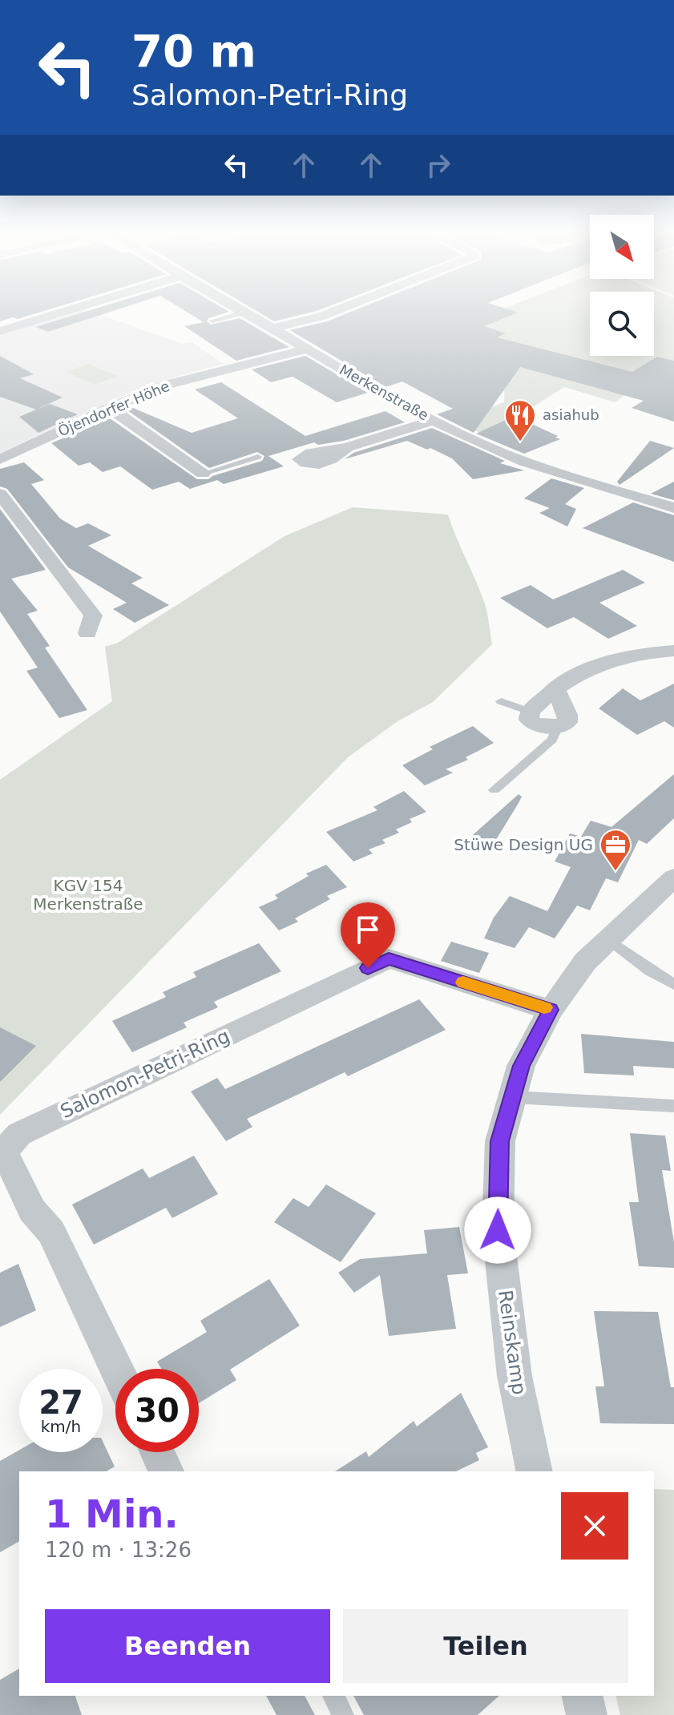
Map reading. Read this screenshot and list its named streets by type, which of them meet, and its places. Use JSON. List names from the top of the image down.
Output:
{
  "streets": {
    "street": [
      "Merkenstraße",
      "Öjendorfer Höhe",
      "Salomon-Petri-Ring",
      "Reinskamp"
    ]
  },
  "crossings": [
    ["Merkenstraße", "Öjendorfer Höhe"],
    ["Salomon-Petri-Ring", "Reinskamp"]
  ],
  "parks": ["KGV 154 Merkenstraße"],
  "places": {
    "restaurant": ["asiahub"],
    "office": ["Stüwe Design UG"]
  },
  "north": "bottom right",
  "page": {
    "turn": ["70 m", "Salomon-Petri-Ring"],
    "speed": "27 km/h",
    "limit": "30",
    "heading": ["1 Min.", "120 m · 13:26"],
    "buttons": ["Beenden", "Teilen"]
  }
}
